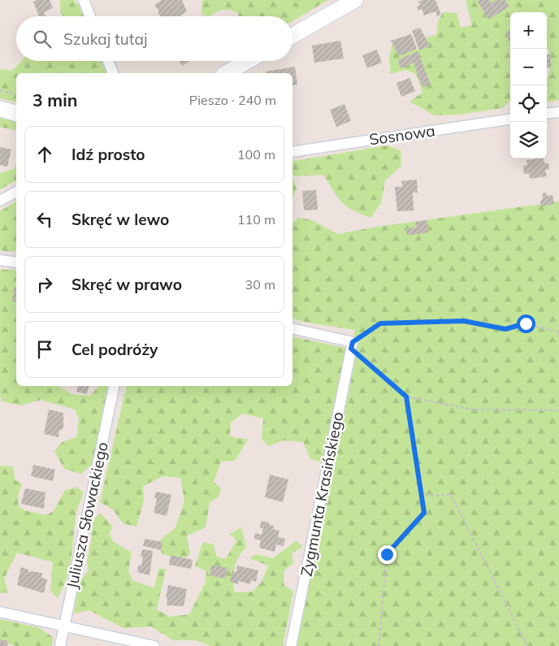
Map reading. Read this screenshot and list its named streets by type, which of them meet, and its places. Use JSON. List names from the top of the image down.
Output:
{
  "streets": {
    "street": ["Sosnowa", "Zygmunta Krasińskiego", "Juliusza Słowackiego"]
  },
  "page": {
    "map_buttons": ["+", "−"],
    "search": "Szukaj tutaj",
    "heading": ["3 min", "Pieszo · 240 m"],
    "list": [
      ["Idź prosto", "100 m"],
      ["Skręć w lewo", "110 m"],
      ["Skręć w prawo", "30 m"],
      "Cel podróży"
    ]
  }
}
